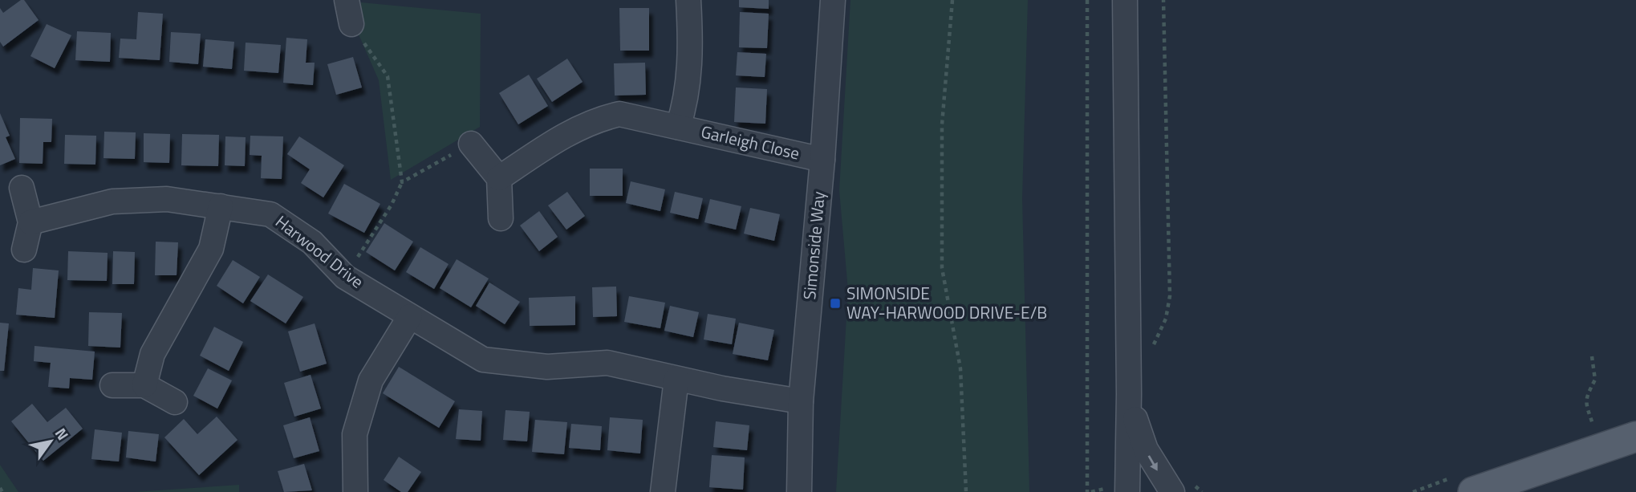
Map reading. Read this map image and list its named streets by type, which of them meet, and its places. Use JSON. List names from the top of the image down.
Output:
{
  "streets": {
    "street": ["Garleigh Close", "Simonside Way", "Harwood Drive"]
  },
  "crossings": [
    ["Garleigh Close", "Simonside Way"],
    ["Simonside Way", "Harwood Drive"]
  ],
  "places": {
    "transit": ["SIMONSIDE WAY-HARWOOD DRIVE-E/B"]
  },
  "north": "top right"
}
